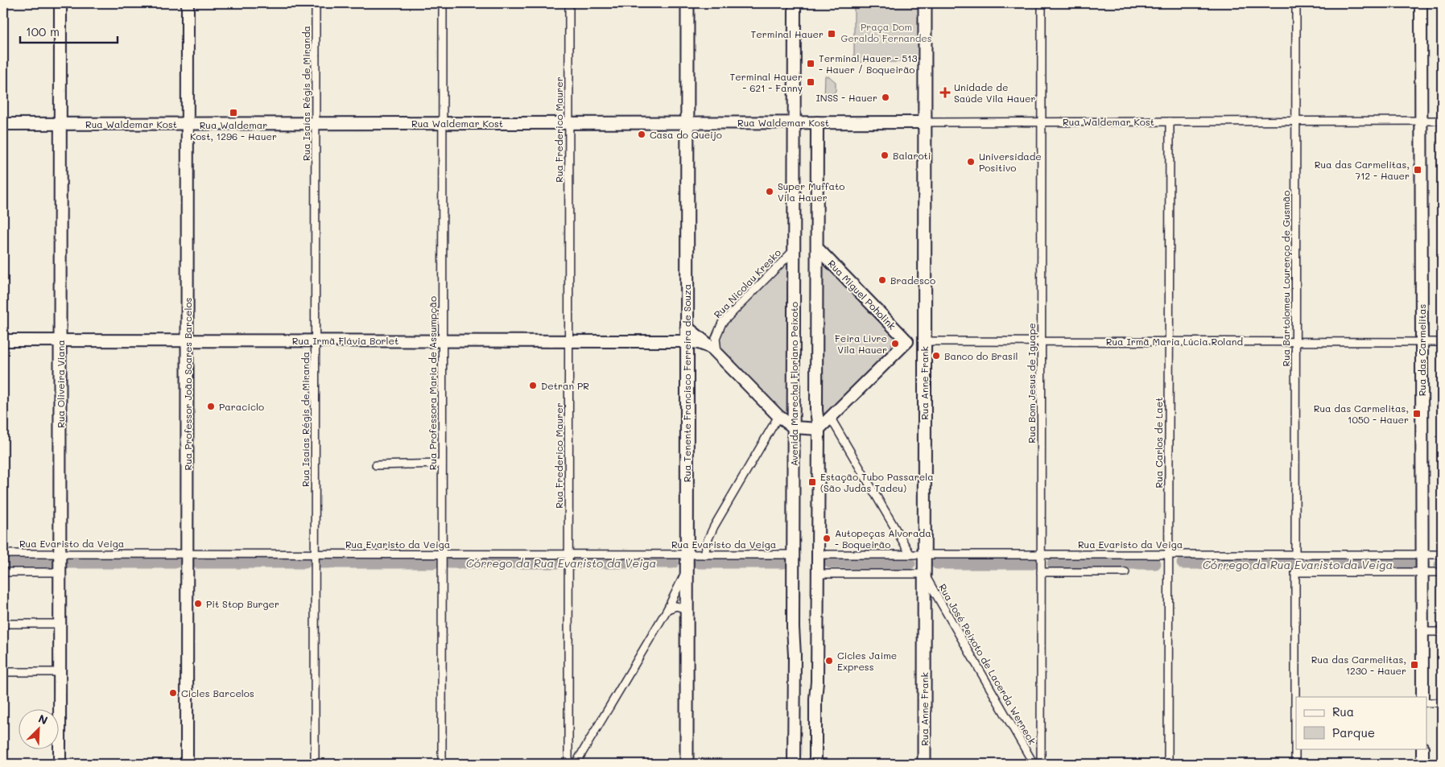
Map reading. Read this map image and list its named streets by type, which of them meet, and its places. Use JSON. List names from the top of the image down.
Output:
{
  "streets": {
    "main road": ["Rua Tenente Francisco Ferreira de Souza", "Rua Anne Frank"],
    "street": [
      "Rua Isaías Régis de Miranda",
      "Rua Waldemar Kost",
      "Rua Frederico Maurer",
      "Rua Bartolomeu Lourenço de Gusmão",
      "Rua Nicolau Kresko",
      "Rua Miguel Poholink",
      "Rua Irmã Flávia Borlet",
      "Rua Irmã Maria Lúcia Roland",
      "Rua das Carmelitas",
      "Rua Professora Maria de Assumpção",
      "Rua Bom Jesus de Iguape",
      "Rua Oliveira Viana",
      "Rua Professor João Soares Barcelos",
      "Avenida Marechal Floriano Peixoto",
      "Rua Carlos de Laet",
      "Rua Evaristo da Veiga",
      "Rua José Peixoto de Lacerda Werneck"
    ]
  },
  "crossings": [
    ["Rua Isaías Régis de Miranda", "Rua Waldemar Kost"],
    ["Rua Isaías Régis de Miranda", "Rua Irmã Flávia Borlet"],
    ["Rua Isaías Régis de Miranda", "Rua Evaristo da Veiga"],
    ["Rua Waldemar Kost", "Rua Frederico Maurer"],
    ["Rua Waldemar Kost", "Rua Bartolomeu Lourenço de Gusmão"],
    ["Rua Waldemar Kost", "Rua das Carmelitas"],
    ["Rua Waldemar Kost", "Rua Professora Maria de Assumpção"],
    ["Rua Waldemar Kost", "Rua Tenente Francisco Ferreira de Souza"],
    ["Rua Waldemar Kost", "Rua Anne Frank"],
    ["Rua Waldemar Kost", "Rua Bom Jesus de Iguape"],
    ["Rua Waldemar Kost", "Rua Oliveira Viana"],
    ["Rua Waldemar Kost", "Rua Professor João Soares Barcelos"],
    ["Rua Waldemar Kost", "Avenida Marechal Floriano Peixoto"],
    ["Rua Waldemar Kost", "Rua Carlos de Laet"],
    ["Rua Frederico Maurer", "Rua Irmã Flávia Borlet"],
    ["Rua Frederico Maurer", "Rua Evaristo da Veiga"],
    ["Rua Bartolomeu Lourenço de Gusmão", "Rua Irmã Maria Lúcia Roland"],
    ["Rua Bartolomeu Lourenço de Gusmão", "Rua Evaristo da Veiga"],
    ["Rua Nicolau Kresko", "Rua Irmã Flávia Borlet"],
    ["Rua Nicolau Kresko", "Avenida Marechal Floriano Peixoto"],
    ["Rua Miguel Poholink", "Rua Irmã Maria Lúcia Roland"],
    ["Rua Irmã Flávia Borlet", "Rua Professora Maria de Assumpção"],
    ["Rua Irmã Flávia Borlet", "Rua Tenente Francisco Ferreira de Souza"],
    ["Rua Irmã Flávia Borlet", "Rua Oliveira Viana"],
    ["Rua Irmã Flávia Borlet", "Rua Professor João Soares Barcelos"],
    ["Rua Irmã Maria Lúcia Roland", "Rua das Carmelitas"],
    ["Rua Irmã Maria Lúcia Roland", "Rua Anne Frank"],
    ["Rua Irmã Maria Lúcia Roland", "Rua Bom Jesus de Iguape"],
    ["Rua Irmã Maria Lúcia Roland", "Rua Carlos de Laet"],
    ["Rua das Carmelitas", "Rua Evaristo da Veiga"],
    ["Rua Professora Maria de Assumpção", "Rua Evaristo da Veiga"],
    ["Rua Tenente Francisco Ferreira de Souza", "Rua Evaristo da Veiga"],
    ["Rua Anne Frank", "Rua Evaristo da Veiga"],
    ["Rua Anne Frank", "Rua José Peixoto de Lacerda Werneck"],
    ["Rua Bom Jesus de Iguape", "Rua Evaristo da Veiga"],
    ["Rua Oliveira Viana", "Rua Evaristo da Veiga"],
    ["Rua Professor João Soares Barcelos", "Rua Evaristo da Veiga"],
    ["Avenida Marechal Floriano Peixoto", "Rua Evaristo da Veiga"],
    ["Rua Carlos de Laet", "Rua Evaristo da Veiga"]
  ],
  "water": ["Córrego da Rua Evaristo da Veiga"],
  "parks": ["Praça Dom Geraldo Fernandes"],
  "places": {
    "transit": [
      "Terminal Hauer",
      "Terminal Hauer - 513 - Hauer / Boqueirão",
      "Terminal Hauer - 621 - Fanny",
      "Rua Waldemar Kost, 1296 - Hauer",
      "Rua das Carmelitas, 712 - Hauer",
      "Rua das Carmelitas, 1050 - Hauer",
      "Estação Tubo Passarela (São Judas Tadeu)",
      "Rua das Carmelitas, 1230 - Hauer"
    ],
    "health": ["Unidade de Saúde Vila Hauer"],
    "other": [
      "INSS - Hauer",
      "Casa do Queijo",
      "Balaroti",
      "Universidade Positivo",
      "Super Muffato Vila Hauer",
      "Bradesco",
      "Feira Livre Vila Hauer",
      "Banco do Brasil",
      "Detran PR",
      "Paraciclo",
      "Autopeças Alvorada - Boqueirão",
      "Pit Stop Burger",
      "Cicles Jaime Express",
      "Cicles Barcelos"
    ]
  },
  "legend": ["Rua", "Parque"],
  "scale_bar": "100 m",
  "north": "top right"
}
